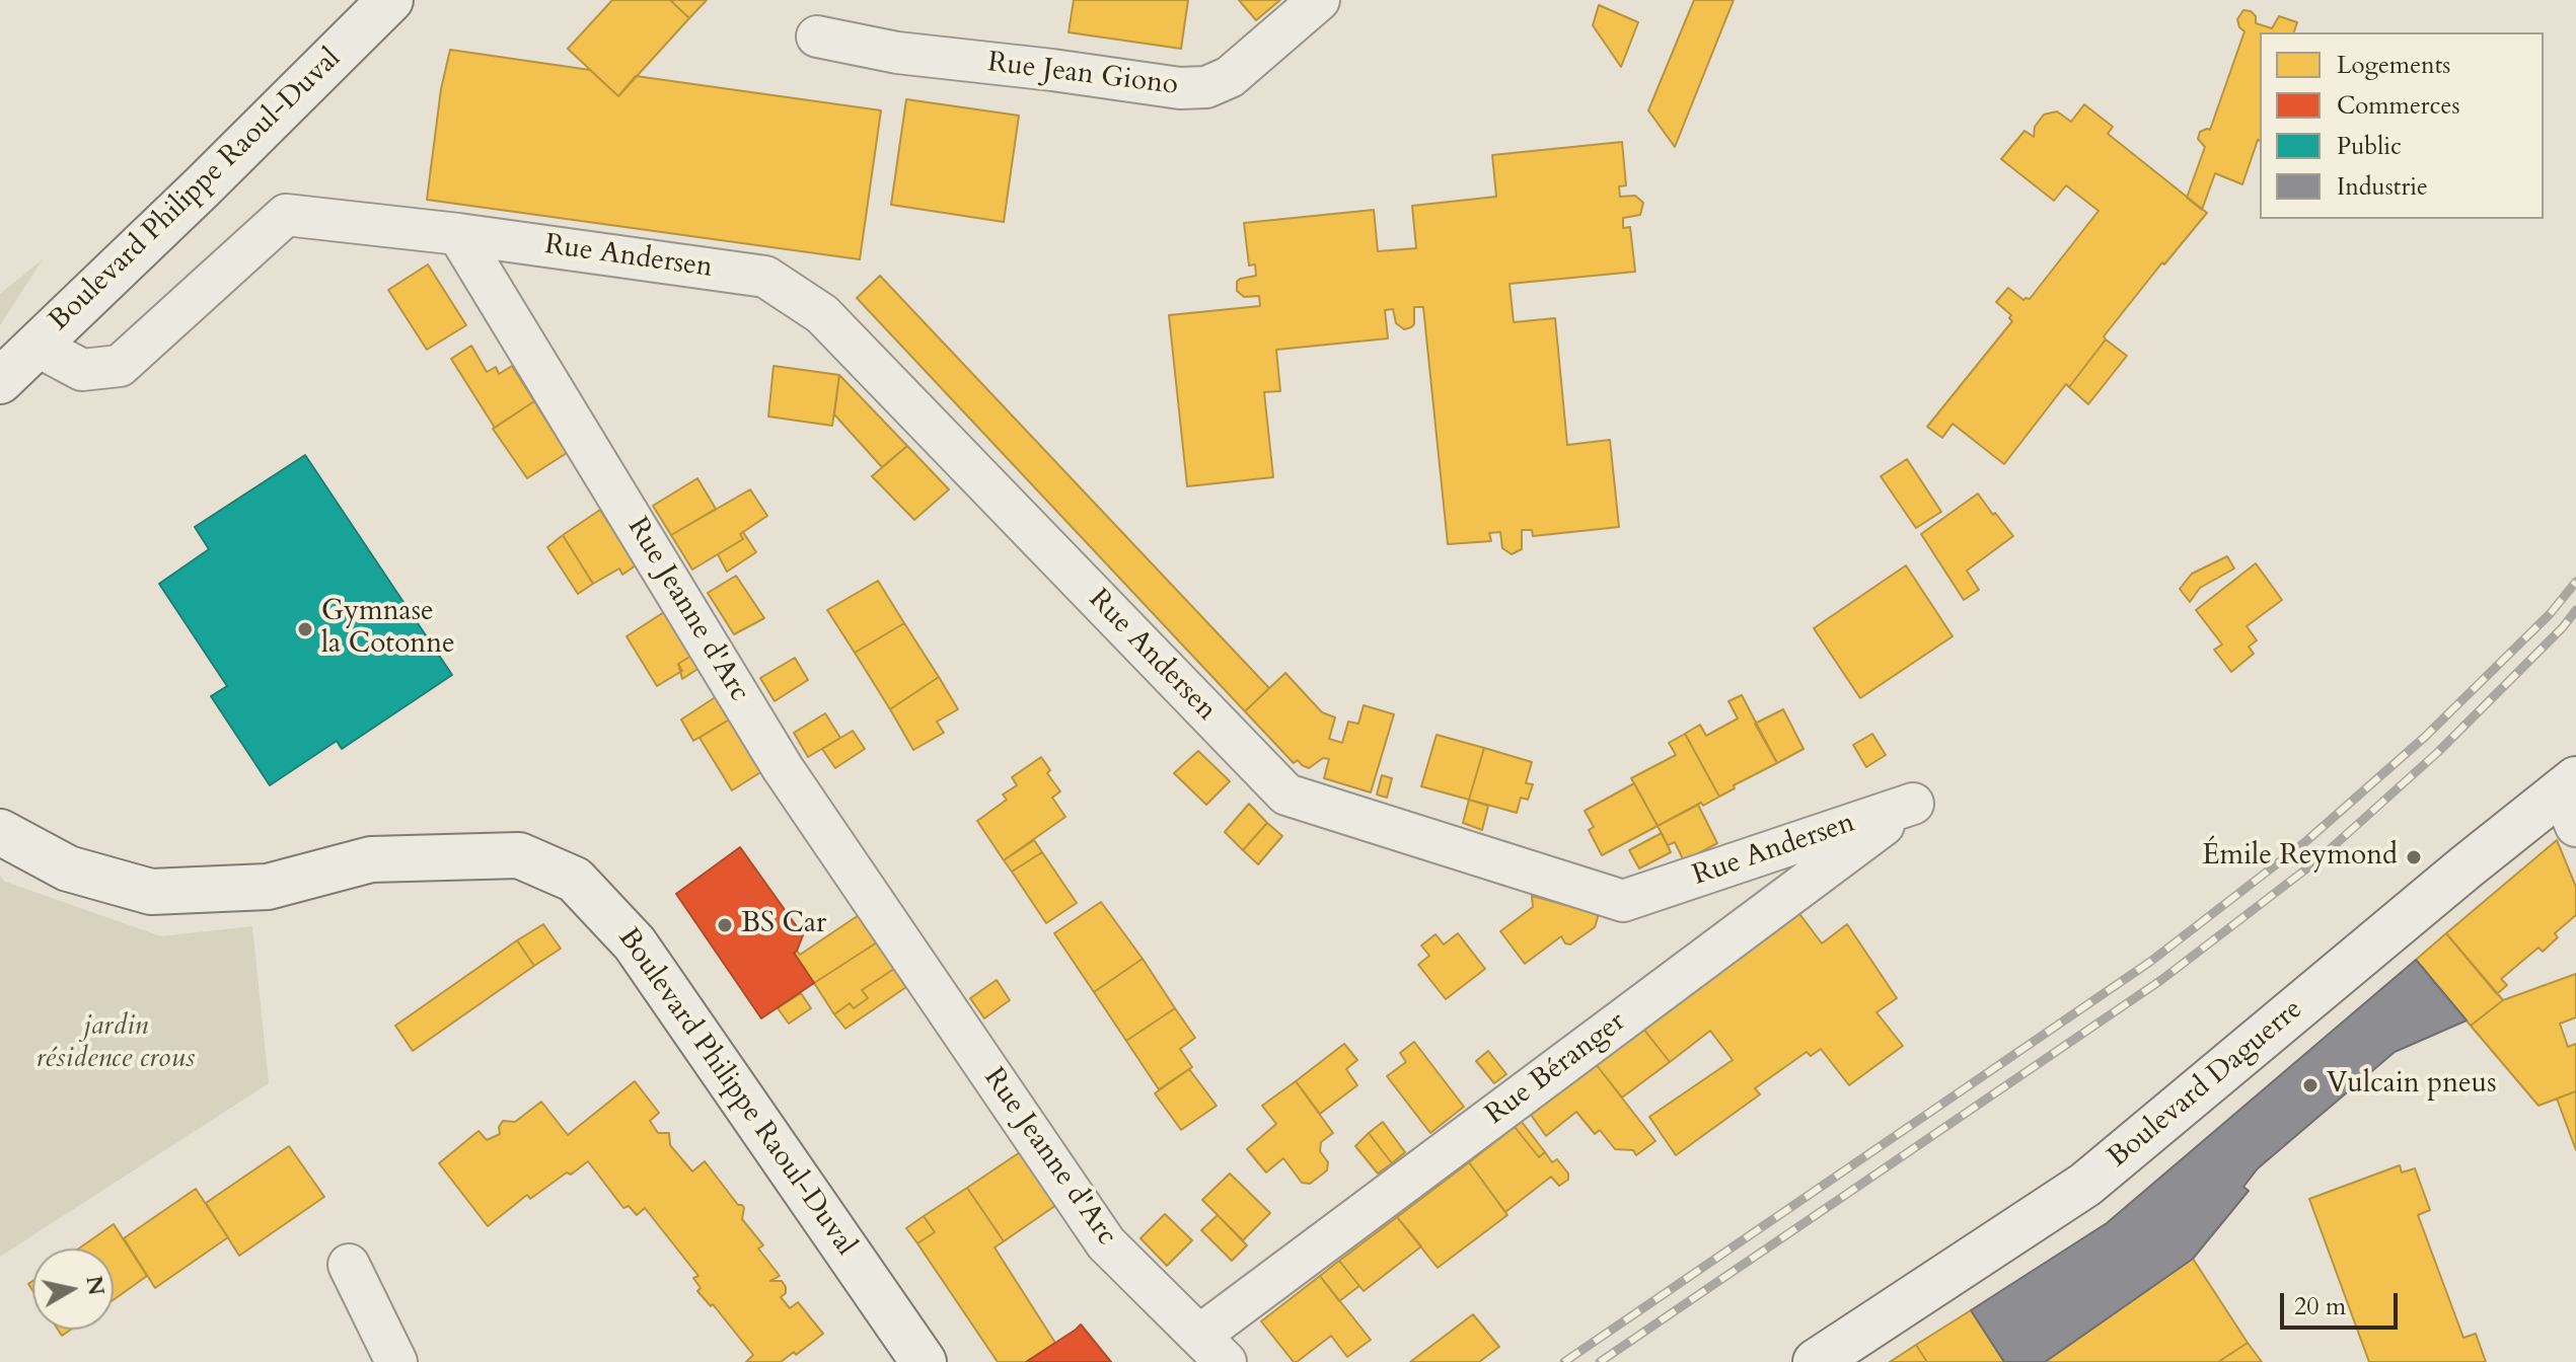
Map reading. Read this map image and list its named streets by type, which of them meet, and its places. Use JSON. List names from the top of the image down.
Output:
{
  "streets": {
    "street": [
      "Rue Jean Giono",
      "Boulevard Philippe Raoul-Duval",
      "Rue Andersen",
      "Rue Jeanne d'Arc",
      "Rue Béranger",
      "Boulevard Daguerre"
    ]
  },
  "crossings": [
    ["Rue Andersen", "Rue Jeanne d'Arc"],
    ["Rue Andersen", "Rue Béranger"],
    ["Rue Jeanne d'Arc", "Rue Béranger"]
  ],
  "parks": ["jardin résidence crous"],
  "places": [
    "Gymnase la Cotonne",
    "Émile Reymond",
    "BS Car",
    "Vulcain pneus"
  ],
  "legend": [
    "Logements",
    "Commerces",
    "Public",
    "Industrie"
  ],
  "scale_bar": "20 m",
  "north": "right"
}
